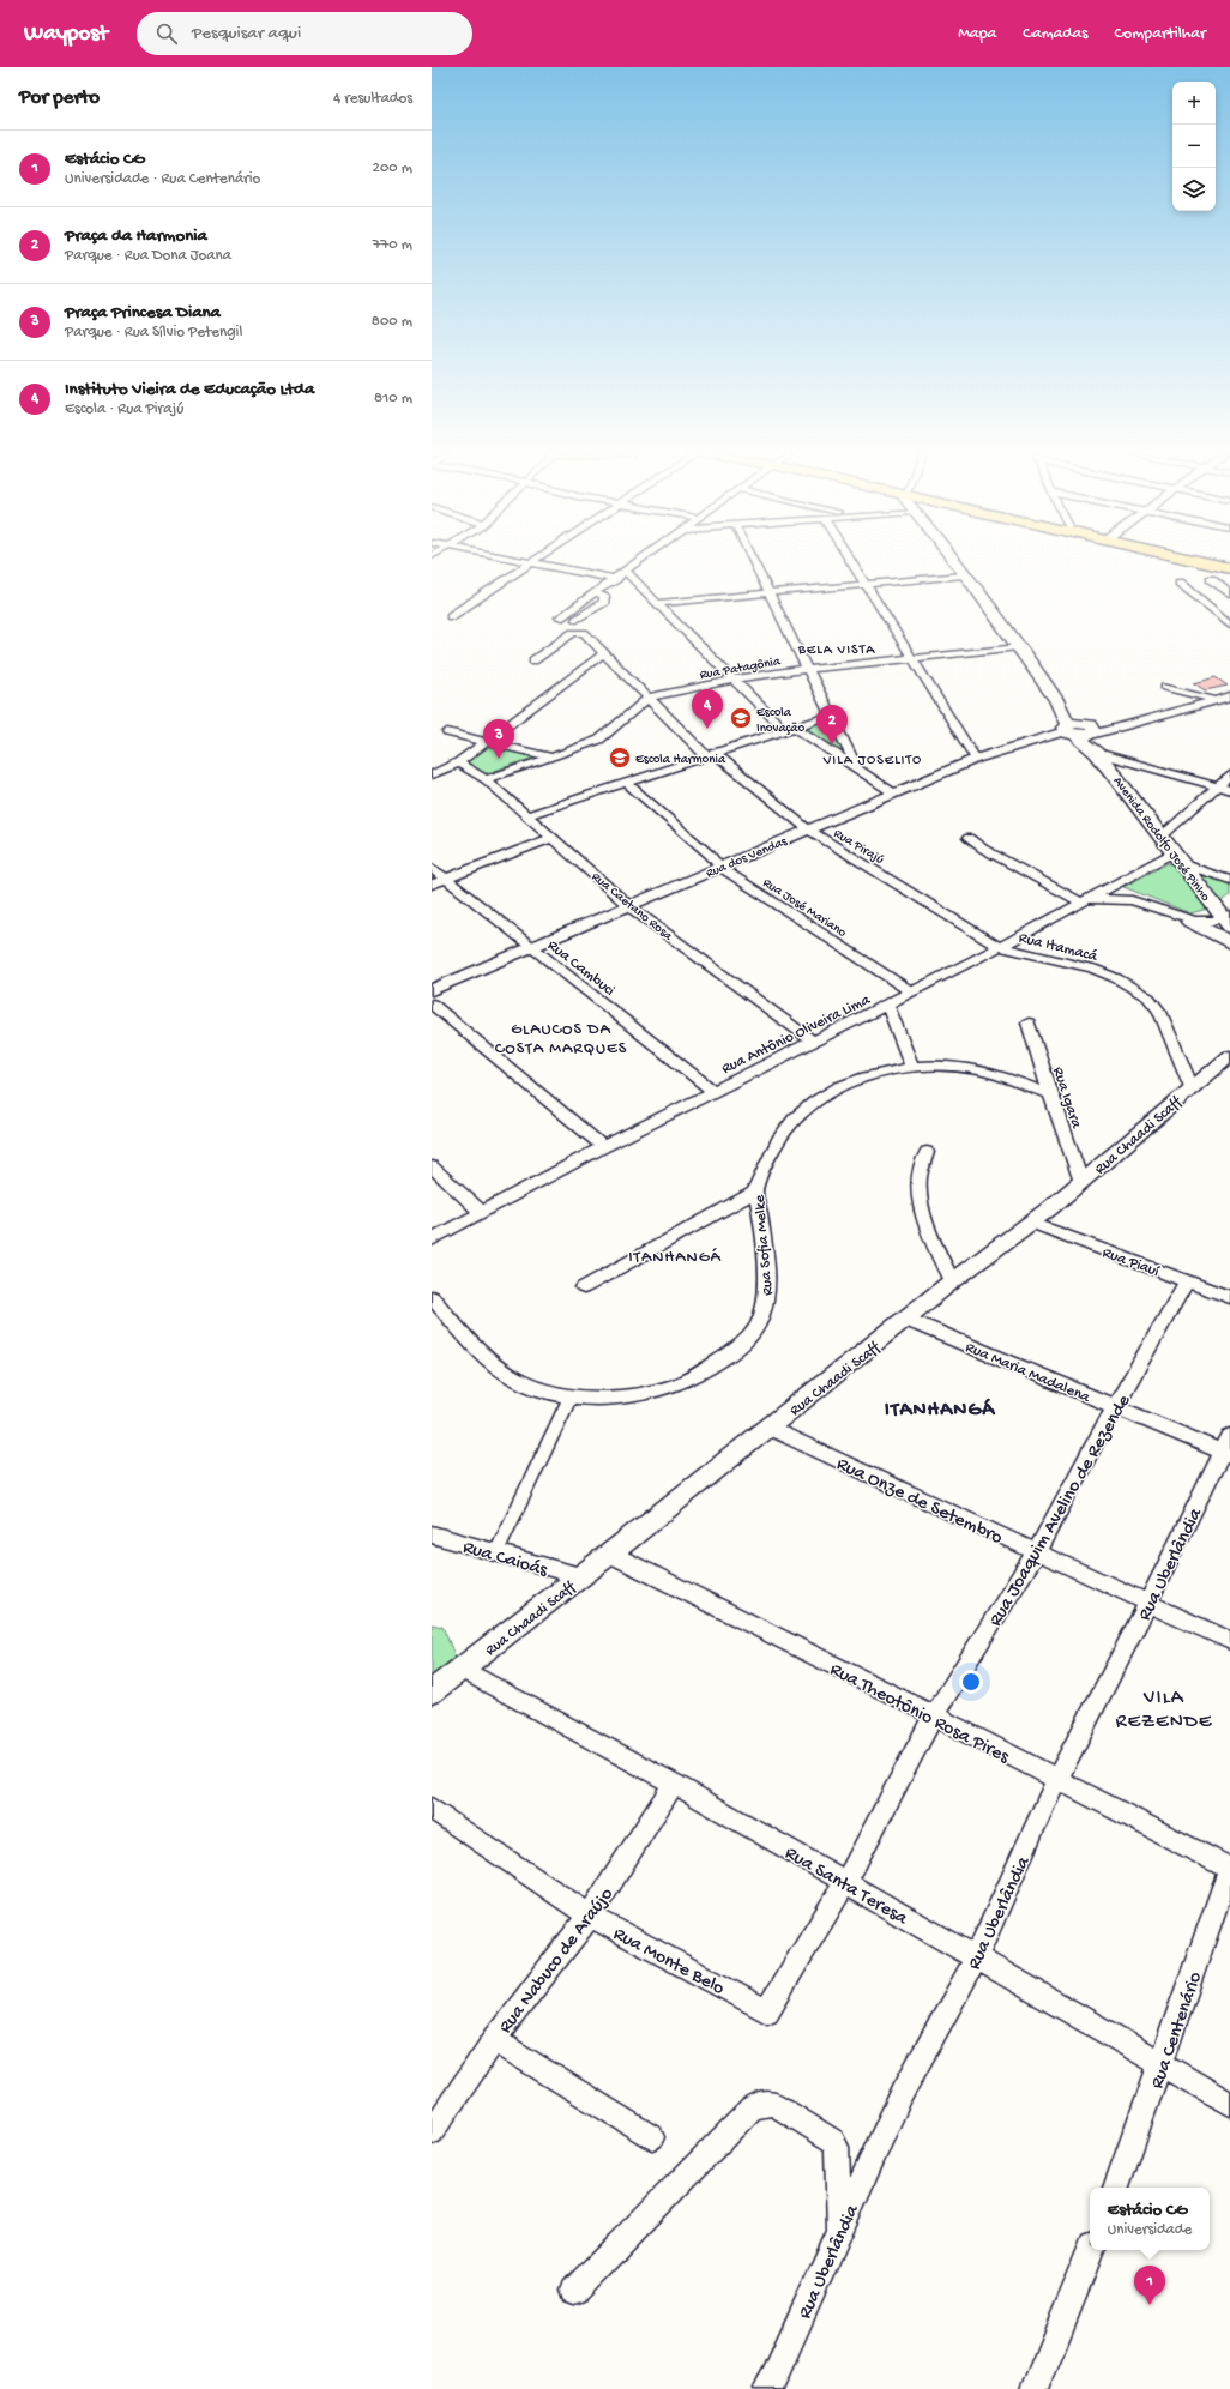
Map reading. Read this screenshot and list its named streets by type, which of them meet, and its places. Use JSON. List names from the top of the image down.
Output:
{
  "streets": {
    "main road": ["Avenida Rodolfo José Pinho"],
    "street": [
      "Rua Patagônia",
      "Rua Pirajú",
      "Rua dos Vendas",
      "Rua Caetano Rosa",
      "Rua José Mariano",
      "Rua Itamacá",
      "Rua Cambuci",
      "Rua Antônio Oliveira Lima",
      "Rua Igara",
      "Rua Chaadi Scaff",
      "Rua Sofia Melke",
      "Rua Piauí",
      "Rua Maria Madalena",
      "Rua Onze de Setembro",
      "Rua Joaquim Avelino de Rezende",
      "Rua Caioás",
      "Rua Uberlândia",
      "Rua Theotônio Rosa Pires",
      "Rua Santa Teresa",
      "Rua Nabuco de Araújo",
      "Rua Monte Belo",
      "Rua Centenário"
    ]
  },
  "crossings": [
    ["Rua Patagônia", "Rua Pirajú"],
    ["Rua Patagônia", "Rua Caetano Rosa"],
    ["Avenida Rodolfo José Pinho", "Rua dos Vendas"],
    ["Avenida Rodolfo José Pinho", "Rua Antônio Oliveira Lima"],
    ["Rua Pirajú", "Rua dos Vendas"],
    ["Rua Pirajú", "Rua Itamacá"],
    ["Rua Pirajú", "Rua Antônio Oliveira Lima"],
    ["Rua dos Vendas", "Rua Caetano Rosa"],
    ["Rua dos Vendas", "Rua José Mariano"],
    ["Rua dos Vendas", "Rua Cambuci"],
    ["Rua Caetano Rosa", "Rua Antônio Oliveira Lima"],
    ["Rua José Mariano", "Rua Antônio Oliveira Lima"],
    ["Rua Itamacá", "Rua Antônio Oliveira Lima"],
    ["Rua Itamacá", "Rua Chaadi Scaff"],
    ["Rua Cambuci", "Rua Antônio Oliveira Lima"],
    ["Rua Igara", "Rua Chaadi Scaff"],
    ["Rua Igara", "Rua Sofia Melke"],
    ["Rua Chaadi Scaff", "Rua Piauí"],
    ["Rua Chaadi Scaff", "Rua Maria Madalena"],
    ["Rua Chaadi Scaff", "Rua Onze de Setembro"],
    ["Rua Chaadi Scaff", "Rua Caioás"],
    ["Rua Chaadi Scaff", "Rua Theotônio Rosa Pires"],
    ["Rua Chaadi Scaff", "Rua Santa Teresa"],
    ["Rua Piauí", "Rua Joaquim Avelino de Rezende"],
    ["Rua Maria Madalena", "Rua Joaquim Avelino de Rezende"],
    ["Rua Maria Madalena", "Rua Uberlândia"],
    ["Rua Onze de Setembro", "Rua Joaquim Avelino de Rezende"],
    ["Rua Onze de Setembro", "Rua Uberlândia"],
    ["Rua Joaquim Avelino de Rezende", "Rua Theotônio Rosa Pires"],
    ["Rua Joaquim Avelino de Rezende", "Rua Santa Teresa"],
    ["Rua Joaquim Avelino de Rezende", "Rua Monte Belo"],
    ["Rua Uberlândia", "Rua Theotônio Rosa Pires"],
    ["Rua Uberlândia", "Rua Santa Teresa"],
    ["Rua Theotônio Rosa Pires", "Rua Centenário"],
    ["Rua Santa Teresa", "Rua Nabuco de Araújo"],
    ["Rua Santa Teresa", "Rua Centenário"],
    ["Rua Nabuco de Araújo", "Rua Monte Belo"]
  ],
  "districts": [
    "BELA VISTA",
    "VILA JOSELITO",
    "GLAUCOS DA COSTA MARQUES",
    "ITANHANGÁ",
    "ITANHANGÁ",
    "VILA REZENDE"
  ],
  "places": {
    "school or university": ["Escola Inovação", "Escola Harmonia"]
  },
  "page": {
    "header": "Waypost",
    "search": "Pesquisar aqui",
    "nav": ["Mapa", "Camadas", "Compartilhar"],
    "heading": ["Por perto", "4 resultados"],
    "map_buttons": ["+", "−"],
    "list": [
      {
        "mark": "1",
        "name": "Estácio CG",
        "note": "Universidade · Rua Centenário",
        "value": "200 m"
      },
      {
        "mark": "2",
        "name": "Praça da Harmonia",
        "note": "Parque · Rua Dona Joana",
        "value": "770 m"
      },
      {
        "mark": "3",
        "name": "Praça Princesa Diana",
        "note": "Parque · Rua Sílvio Petengil",
        "value": "800 m"
      },
      {
        "mark": "4",
        "name": "Instituto Vieira de Educação Ltda",
        "note": "Escola · Rua Pirajú",
        "value": "810 m"
      }
    ],
    "pins": [
      "4",
      "2",
      "3",
      "1"
    ],
    "popup": ["Estácio CG", "Universidade"]
  }
}
